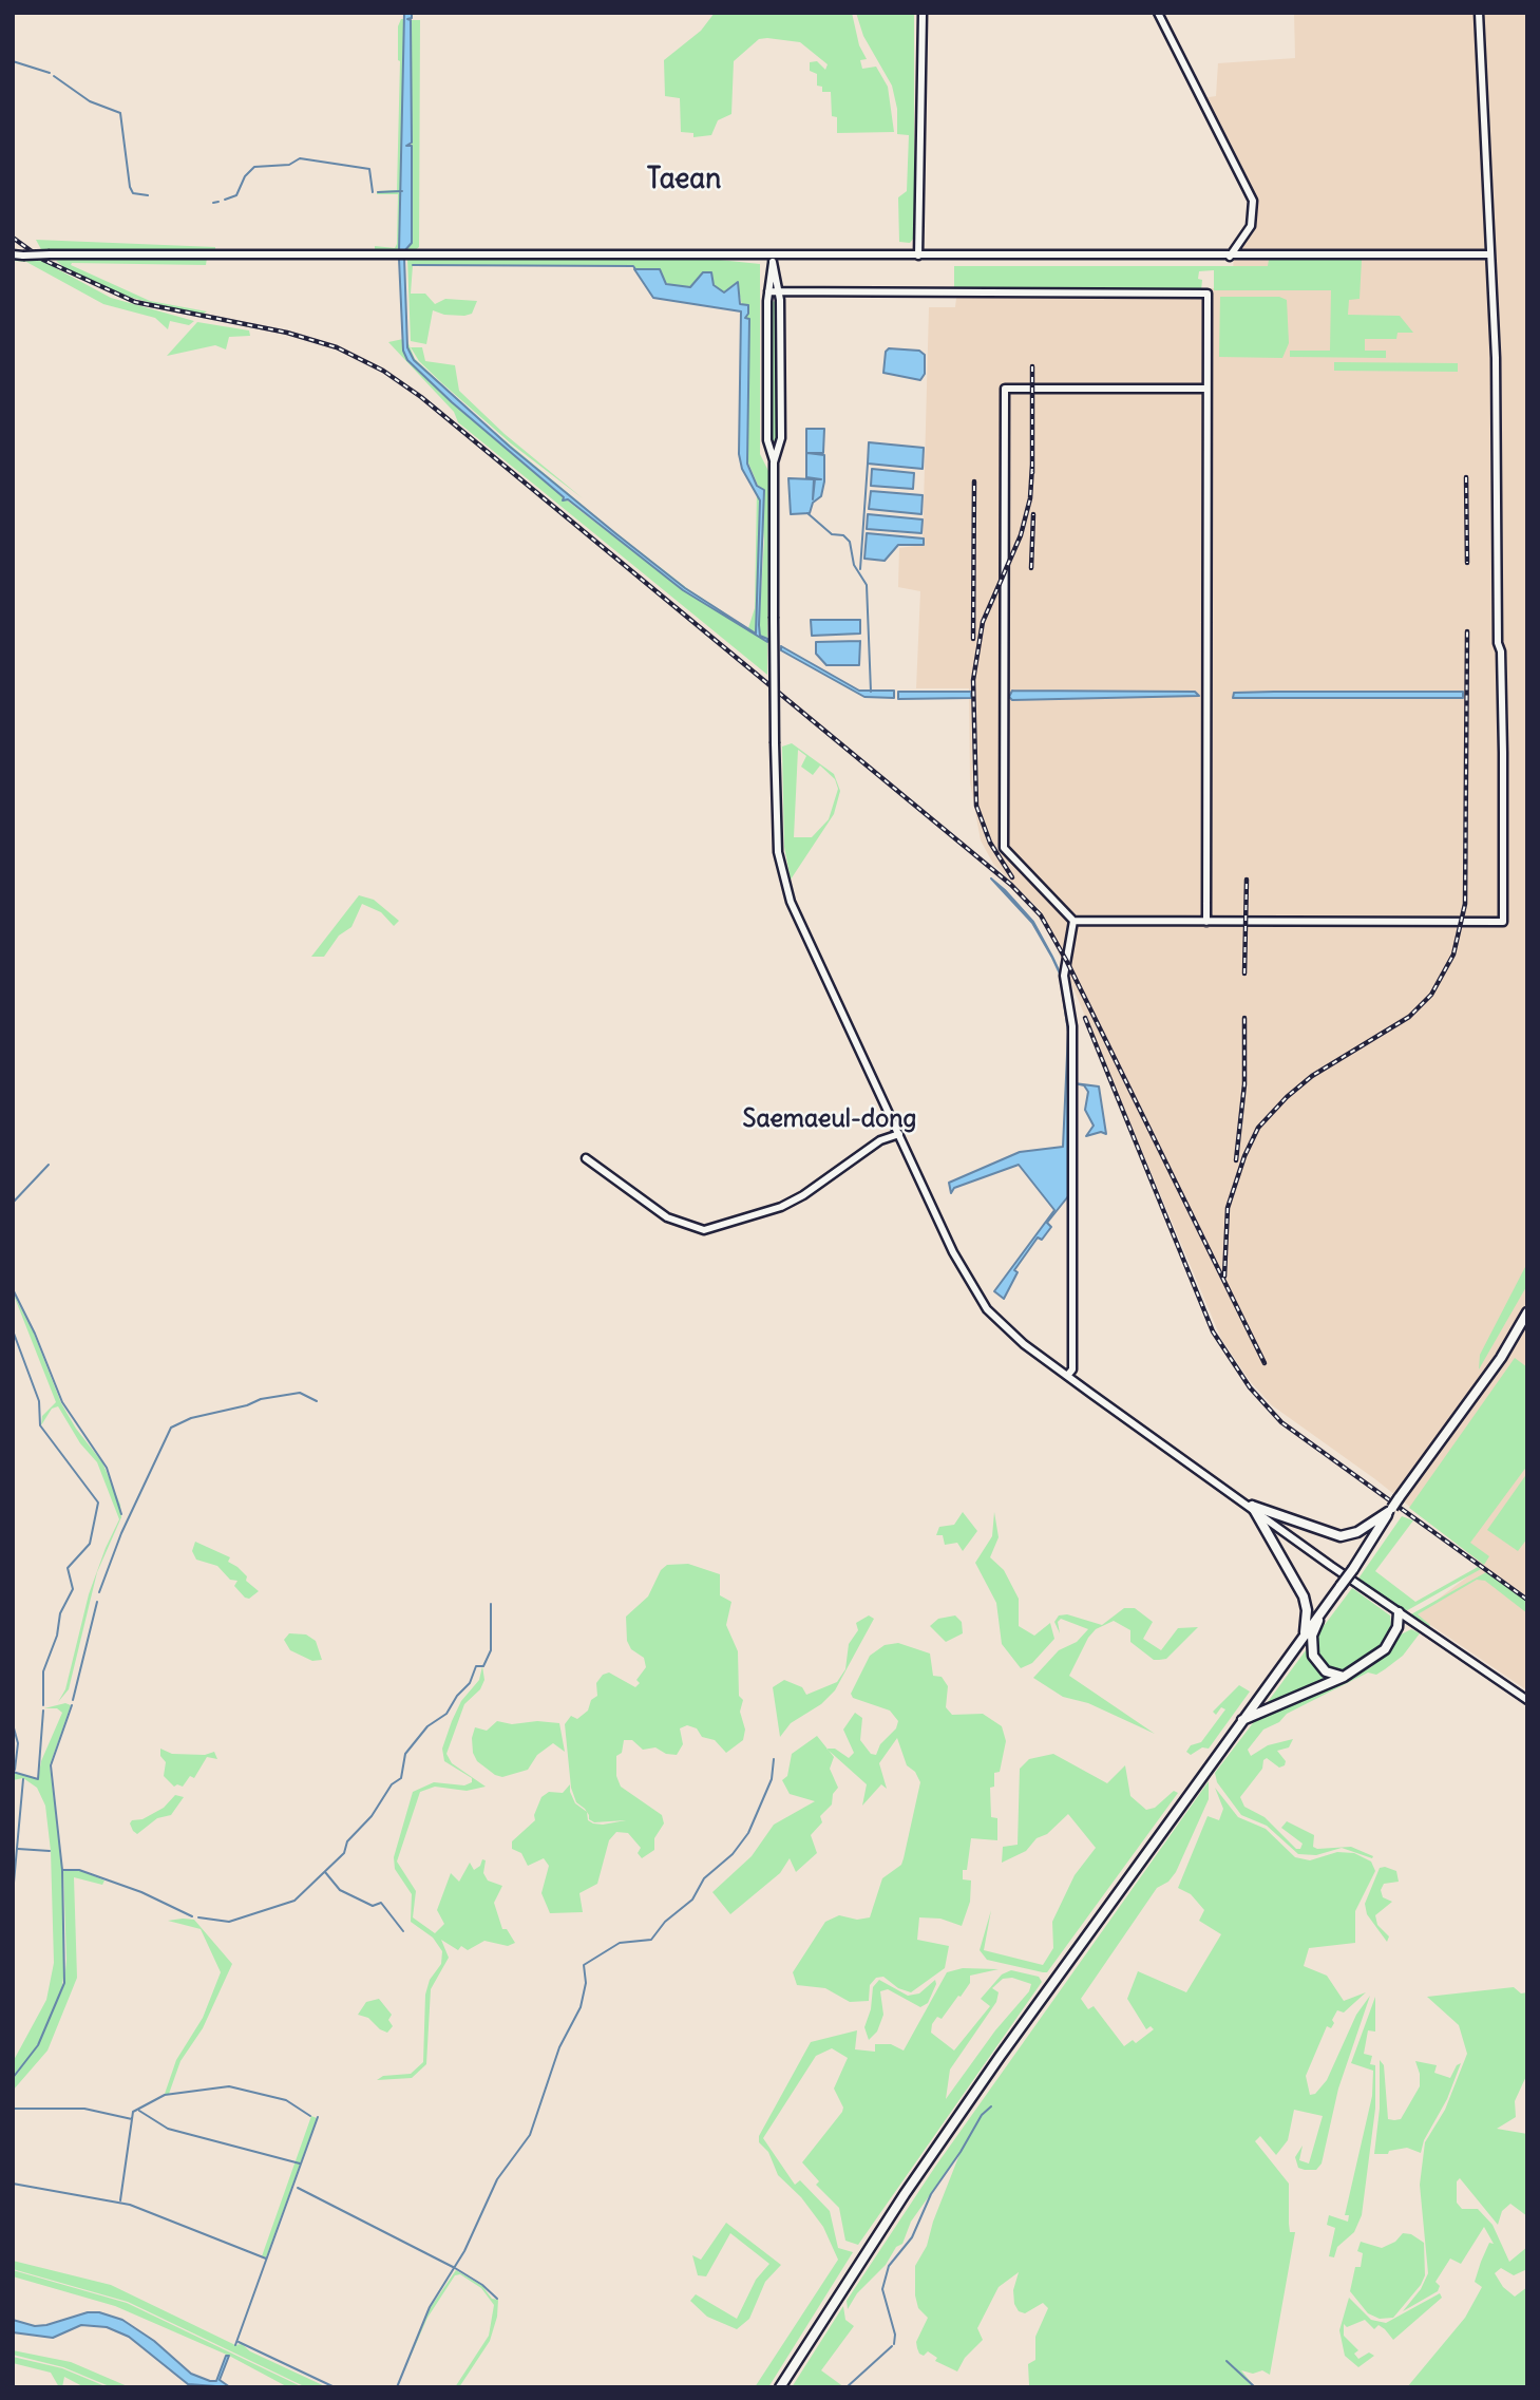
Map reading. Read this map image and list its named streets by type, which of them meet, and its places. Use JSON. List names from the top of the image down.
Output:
{
  "districts": ["Taean", "Saemaeul-dong"]
}
